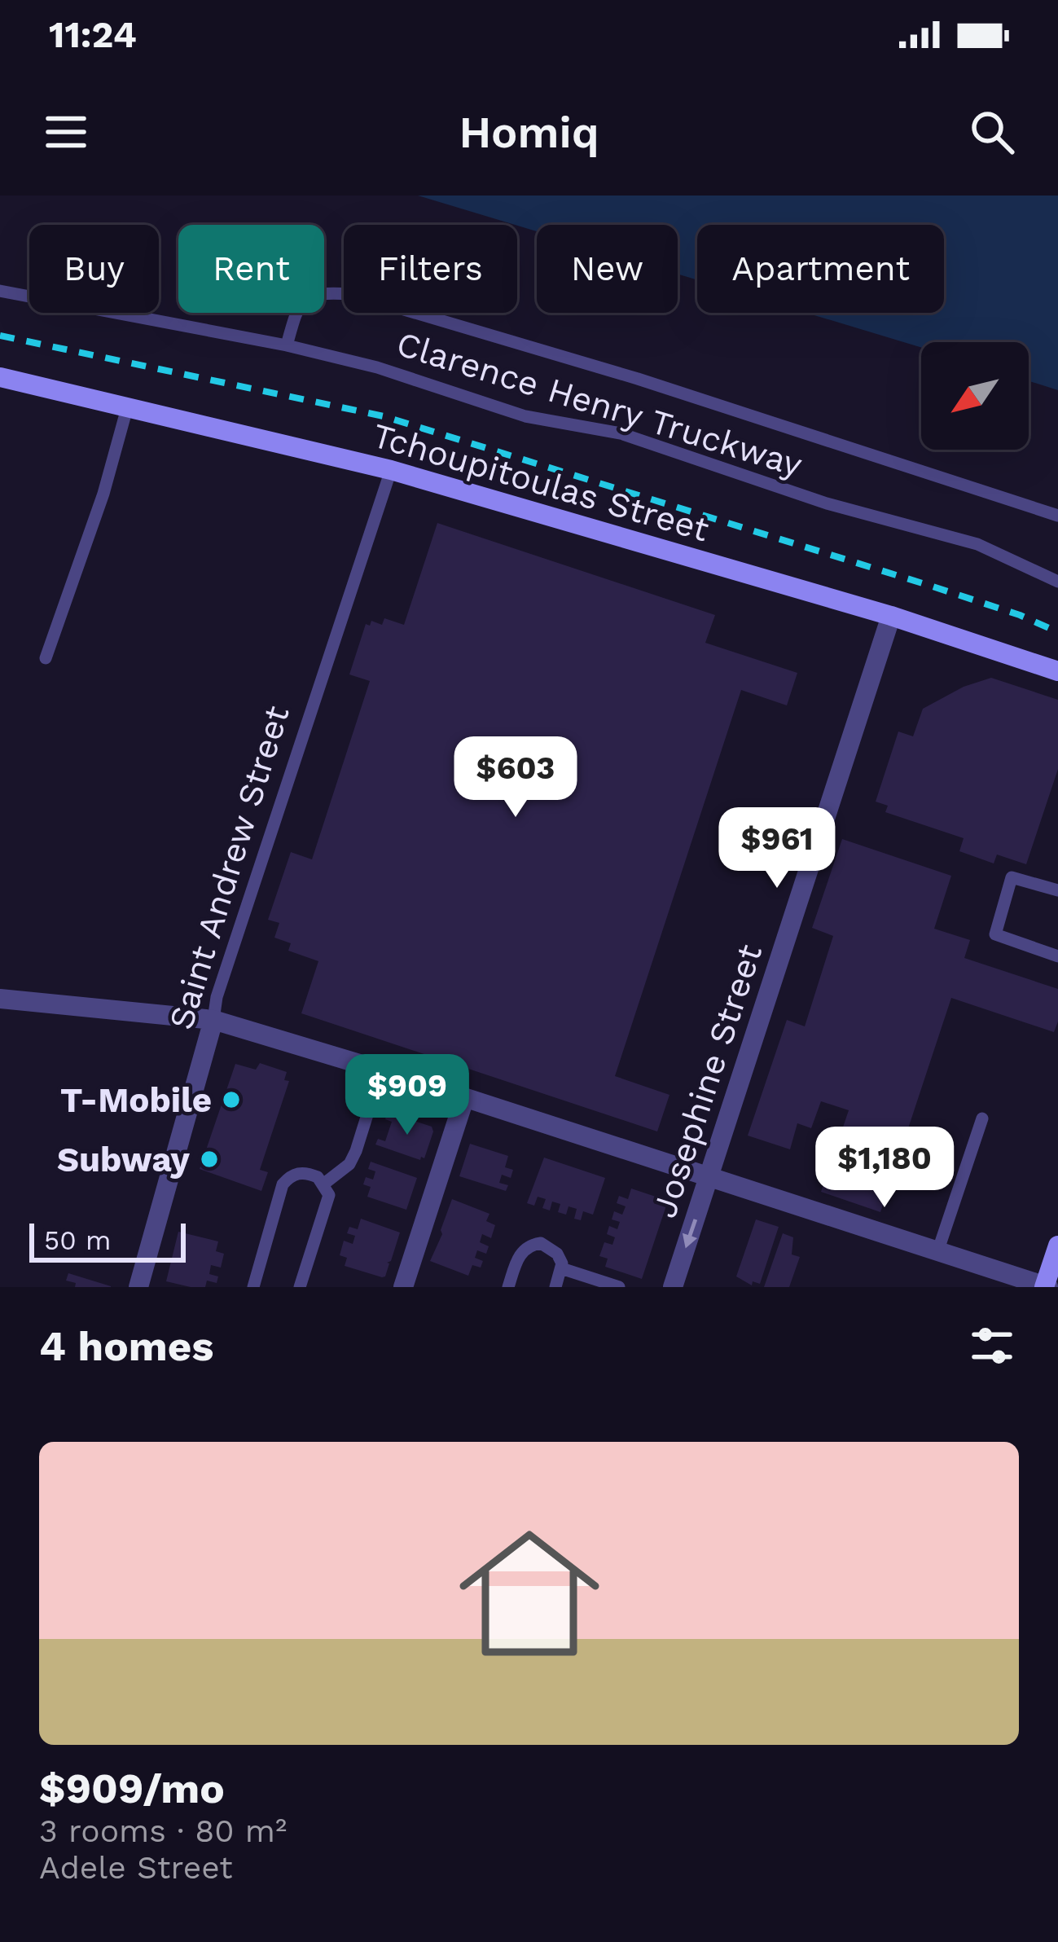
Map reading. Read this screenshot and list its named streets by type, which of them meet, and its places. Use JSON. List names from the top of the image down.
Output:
{
  "streets": {
    "street": ["Tchoupitoulas Street", "Saint Andrew Street", "Josephine Street"],
    "lane": ["Clarence Henry Truckway"]
  },
  "crossings": [
    ["Tchoupitoulas Street", "Saint Andrew Street"],
    ["Tchoupitoulas Street", "Josephine Street"]
  ],
  "places": ["T-Mobile", "Subway"],
  "scale_bar": "50 m",
  "north": "bottom left",
  "page": {
    "status": "11:24",
    "header": "Homiq",
    "chip": [
      "Buy",
      "Rent",
      "Filters",
      "New",
      "Apartment"
    ],
    "price": [
      "$603",
      "$961",
      "$909",
      "$1,180"
    ],
    "scale": "50 m",
    "heading": "4 homes",
    "list": [
      {
        "name": "$909/mo",
        "note": "3 rooms · 80 m² · Adele Street"
      }
    ]
  }
}
